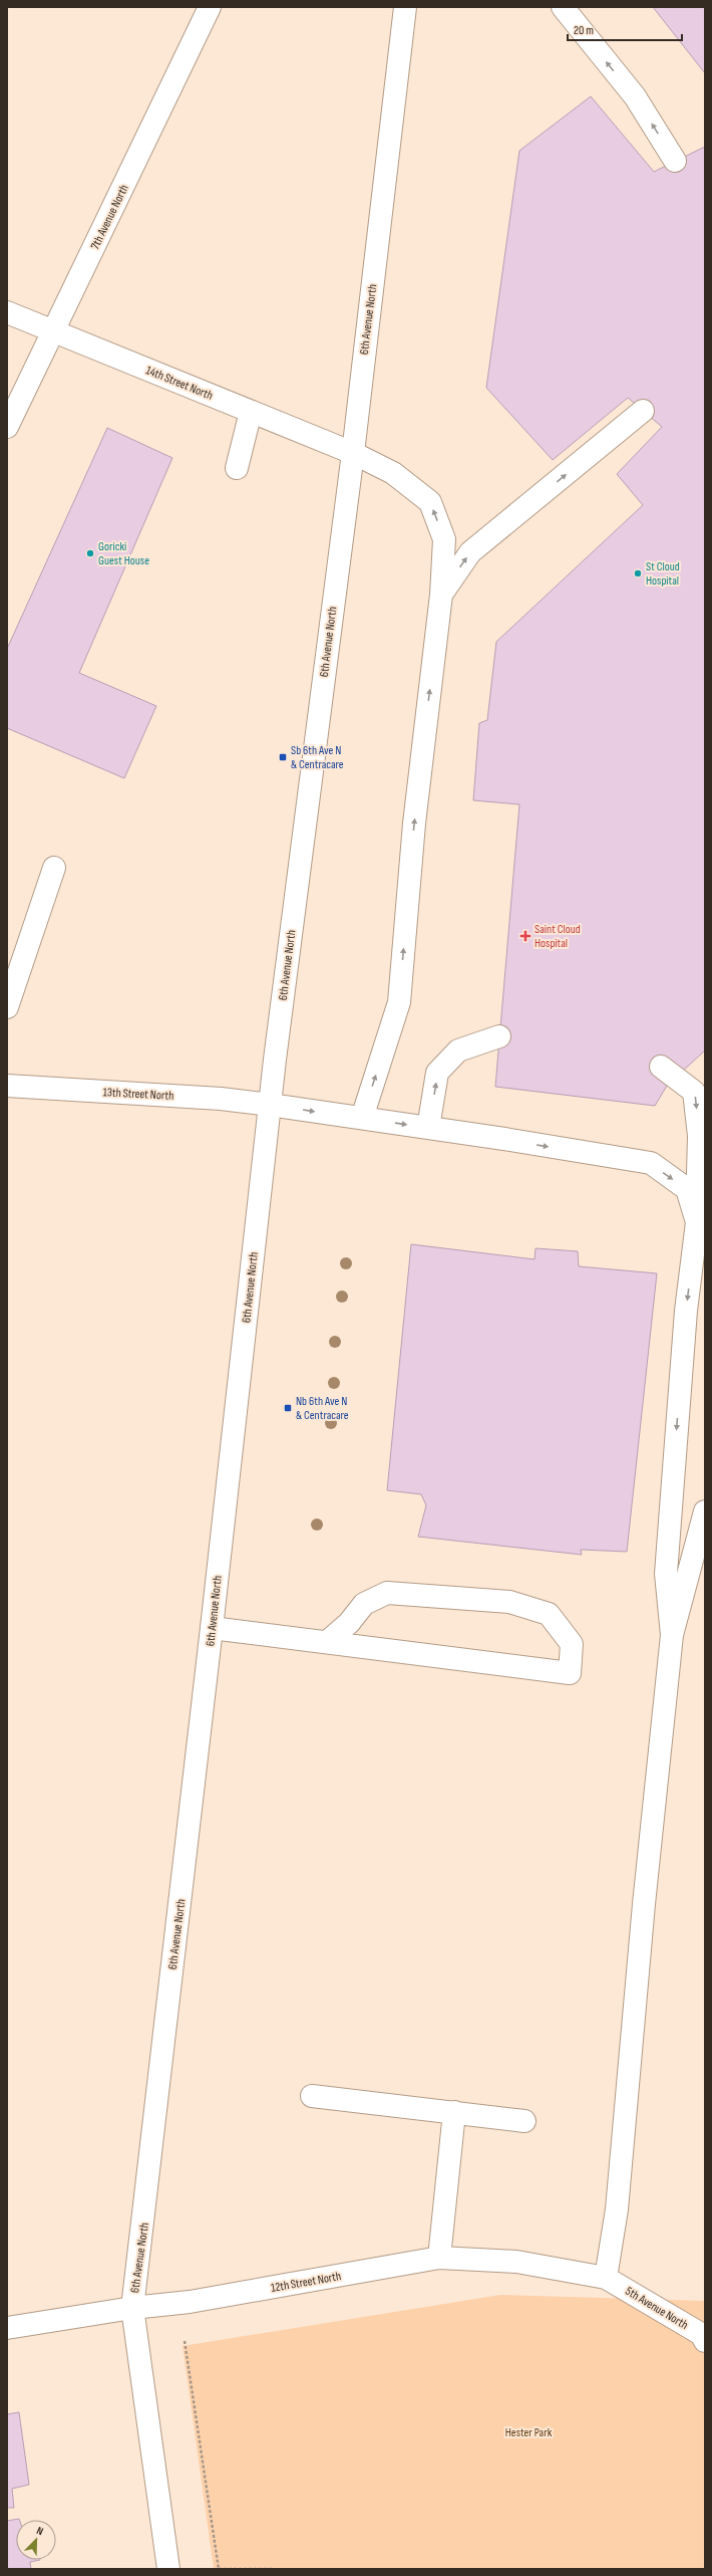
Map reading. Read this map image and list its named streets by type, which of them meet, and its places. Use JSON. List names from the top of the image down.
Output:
{
  "streets": {
    "street": [
      "7th Avenue North",
      "6th Avenue North",
      "14th Street North",
      "13th Street North",
      "12th Street North",
      "5th Avenue North"
    ]
  },
  "crossings": [
    ["7th Avenue North", "14th Street North"],
    ["6th Avenue North", "14th Street North"],
    ["6th Avenue North", "13th Street North"],
    ["6th Avenue North", "12th Street North"],
    ["14th Street North", "13th Street North"],
    ["12th Street North", "5th Avenue North"]
  ],
  "one_way": ["14th Street North", "13th Street North"],
  "parks": ["Hester Park"],
  "places": {
    "other": ["Goricki Guest House", "St Cloud Hospital"],
    "transit": ["Sb 6th Ave N & Centracare", "Nb 6th Ave N & Centracare"],
    "health": ["Saint Cloud Hospital"]
  },
  "scale_bar": "20 m",
  "north": "top right"
}
